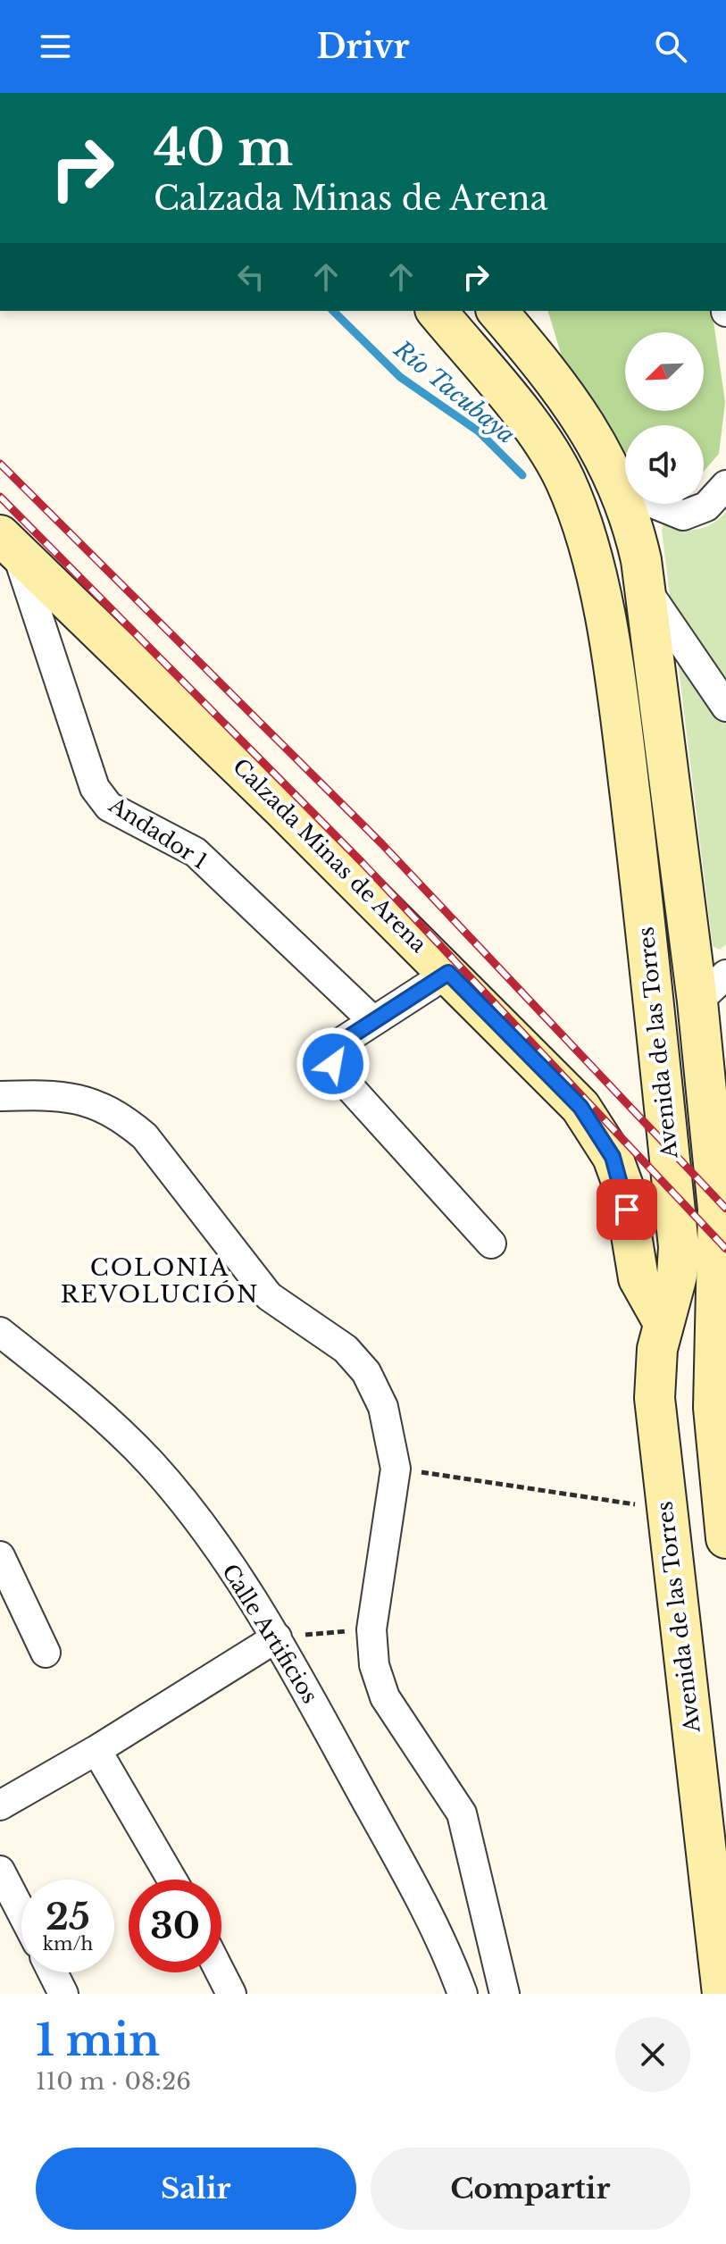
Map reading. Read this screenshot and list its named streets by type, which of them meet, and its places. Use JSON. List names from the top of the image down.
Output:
{
  "streets": {
    "street": [
      "Andador 1",
      "Calzada Minas de Arena",
      "Avenida de las Torres",
      "Calle Artificios"
    ]
  },
  "crossings": [
    ["Andador 1", "Calzada Minas de Arena"],
    ["Calzada Minas de Arena", "Avenida de las Torres"]
  ],
  "districts": ["COLONIA REVOLUCIÓN"],
  "water": ["Río Tacubaya"],
  "north": "bottom left",
  "page": {
    "header": "Drivr",
    "turn": ["40 m", "Calzada Minas de Arena"],
    "speed": "25 km/h",
    "limit": "30",
    "heading": ["1 min", "110 m · 08:26"],
    "buttons": ["Salir", "Compartir"]
  }
}
